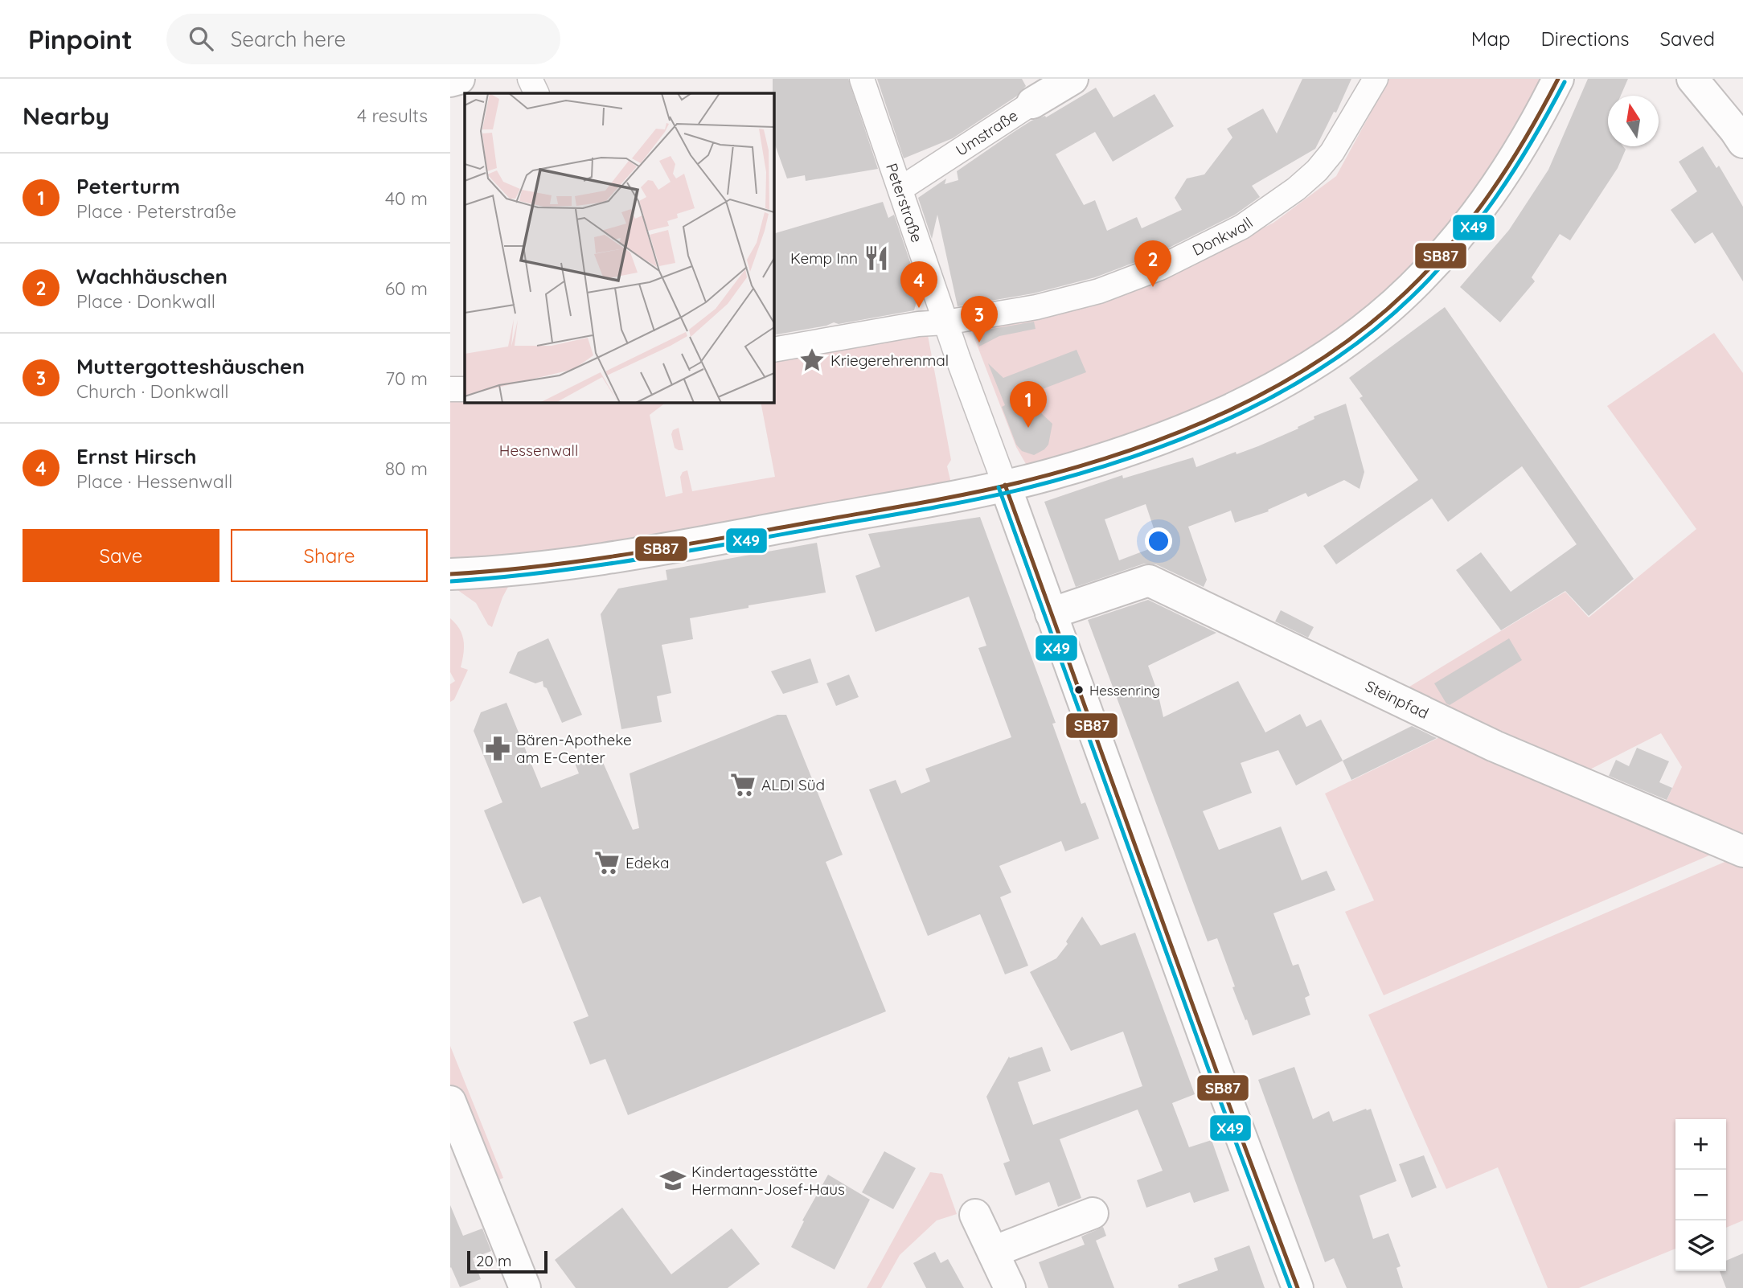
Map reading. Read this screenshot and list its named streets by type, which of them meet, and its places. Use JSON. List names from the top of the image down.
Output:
{
  "streets": {
    "main road": ["Umstraße", "Steinpfad"],
    "street": ["Peterstraße", "Donkwall"]
  },
  "crossings": [
    ["Umstraße", "Peterstraße"],
    ["Peterstraße", "Donkwall"]
  ],
  "parks": ["Hessenwall"],
  "places": {
    "restaurant": ["Kemp Inn"],
    "place": ["Kriegerehrenmal"],
    "other": ["Hessenring"],
    "pharmacy": ["Bären-Apotheke am E-Center"],
    "supermarket": ["ALDI Süd", "Edeka"],
    "school or university": ["Kindertagesstätte Hermann-Josef-Haus"]
  },
  "lines": ["transit line SB87", "transit line X49"],
  "scale_bar": "20 m",
  "north": "top",
  "page": {
    "header": "Pinpoint",
    "search": "Search here",
    "nav": ["Map", "Directions", "Saved"],
    "heading": ["Nearby", "4 results"],
    "list": [
      {
        "mark": "1",
        "name": "Peterturm",
        "note": "Place · Peterstraße",
        "value": "40 m"
      },
      {
        "mark": "2",
        "name": "Wachhäuschen",
        "note": "Place · Donkwall",
        "value": "60 m"
      },
      {
        "mark": "3",
        "name": "Muttergotteshäuschen",
        "note": "Church · Donkwall",
        "value": "70 m"
      },
      {
        "mark": "4",
        "name": "Ernst Hirsch",
        "note": "Place · Hessenwall",
        "value": "80 m"
      }
    ],
    "pins": [
      "2",
      "4",
      "3",
      "1"
    ],
    "buttons": ["Save", "Share"],
    "map_buttons": ["+", "−"],
    "scale": "20 m"
  }
}
